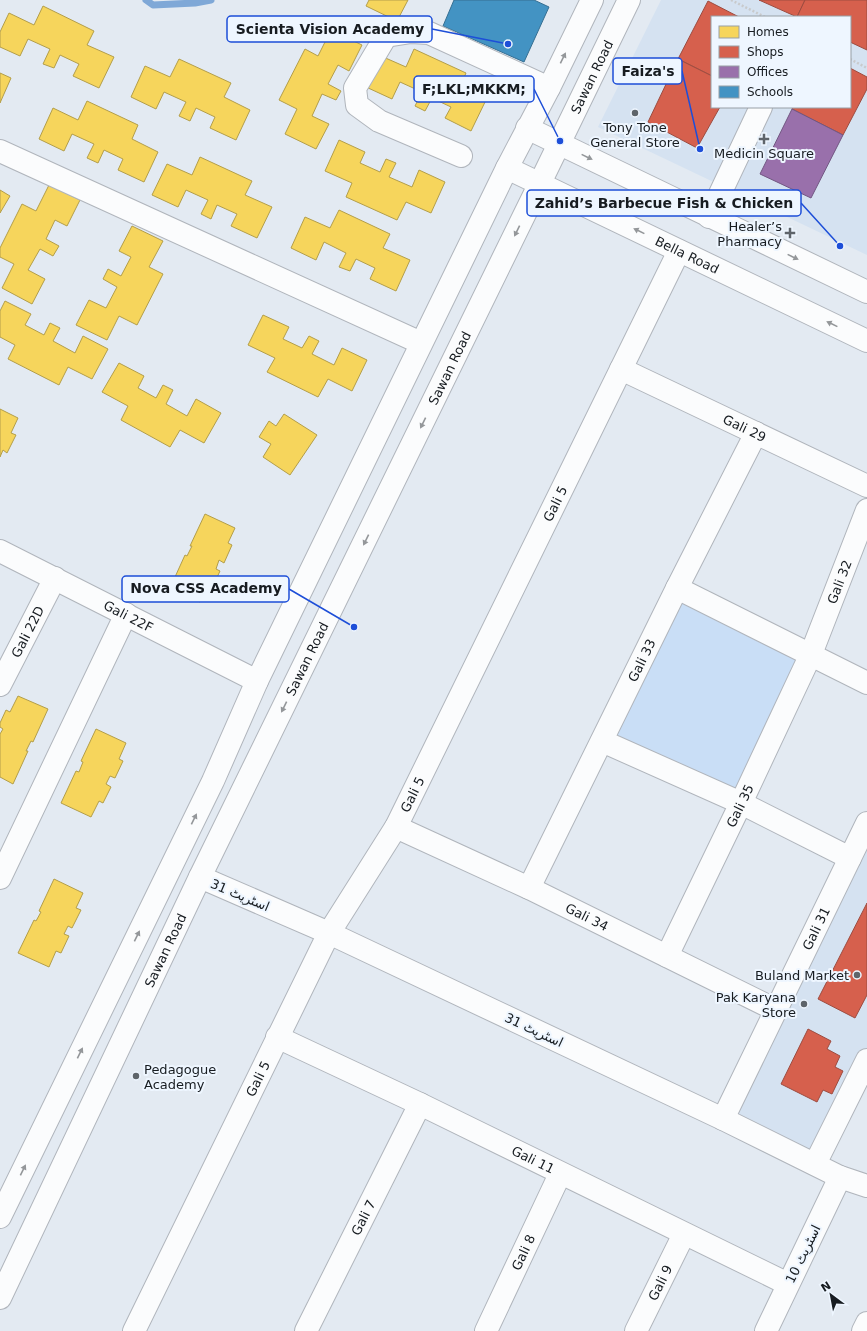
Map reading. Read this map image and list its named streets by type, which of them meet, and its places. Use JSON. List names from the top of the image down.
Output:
{
  "streets": {
    "street": [
      "Sawan Road",
      "Bella Road",
      "Gali 29",
      "Gali 5",
      "Gali 32",
      "Gali 22F",
      "Gali 22D",
      "Gali 33",
      "Gali 35",
      "اسٹریٹ 31",
      "Gali 34",
      "Gali 31",
      "Gali 11",
      "Gali 7",
      "Gali 8",
      "اسٹریٹ 10",
      "Gali 9"
    ]
  },
  "crossings": [
    ["Sawan Road", "Bella Road"],
    ["Sawan Road", "اسٹریٹ 31"],
    ["Bella Road", "Gali 5"],
    ["Gali 29", "Gali 5"],
    ["Gali 29", "Gali 33"],
    ["Gali 5", "اسٹریٹ 31"],
    ["Gali 5", "Gali 34"],
    ["Gali 5", "Gali 11"],
    ["Gali 32", "Gali 35"],
    ["Gali 22F", "Gali 22D"],
    ["Gali 33", "Gali 34"],
    ["Gali 35", "Gali 34"],
    ["اسٹریٹ 31", "Gali 31"],
    ["اسٹریٹ 31", "اسٹریٹ 10"],
    ["Gali 34", "Gali 31"],
    ["Gali 11", "Gali 7"],
    ["Gali 11", "Gali 8"],
    ["Gali 11", "اسٹریٹ 10"],
    ["Gali 11", "Gali 9"]
  ],
  "places": {
    "other": [
      "Scienta Vision Academy",
      "Tony Tone General Store",
      "F;LKL;MKKM;",
      "Faiza's",
      "Zahid’s Barbecue Fish & Chicken",
      "Nova CSS Academy",
      "Buland Market",
      "Pak Karyana Store",
      "Pedagogue Academy"
    ],
    "health": ["Medicin Square", "Healer’s Pharmacy"]
  },
  "legend": [
    "Homes",
    "Shops",
    "Offices",
    "Schools"
  ],
  "north": "top left"
}
